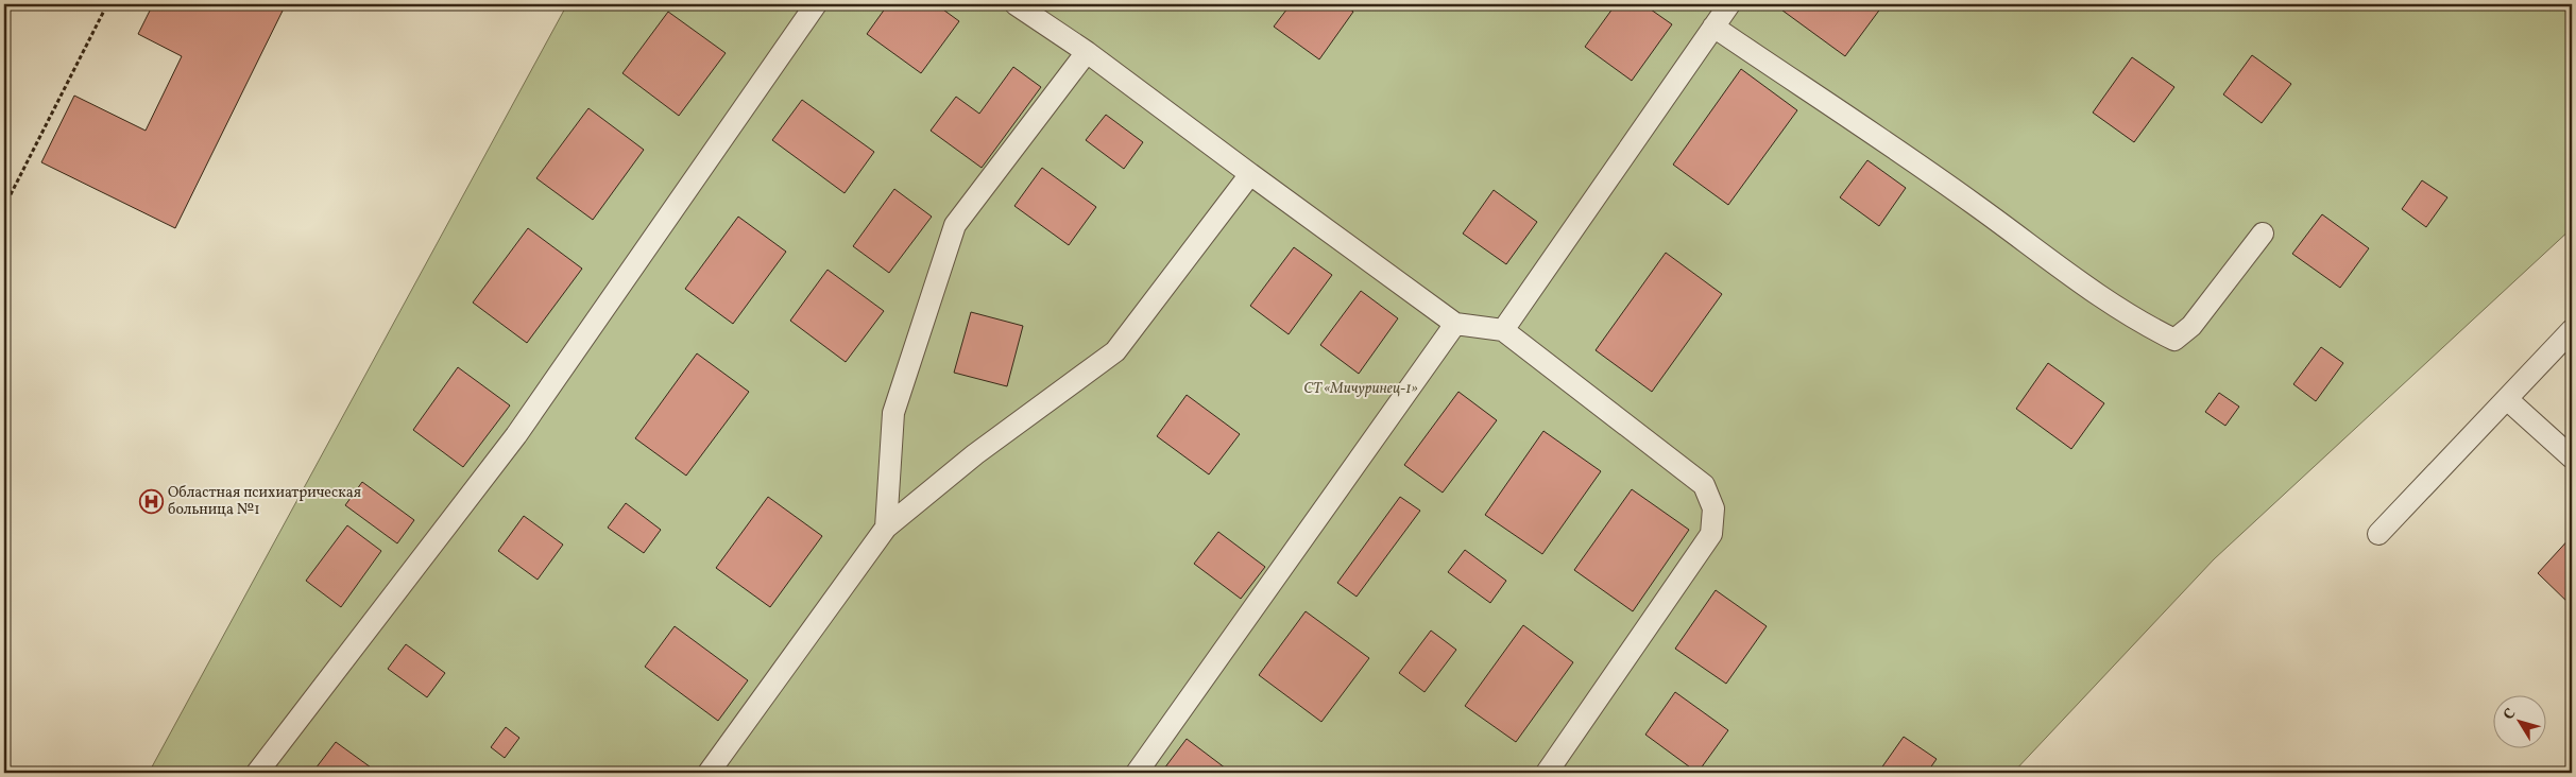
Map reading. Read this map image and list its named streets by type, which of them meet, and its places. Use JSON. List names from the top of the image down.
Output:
{
  "parks": ["СТ «Мичуринец-1»"],
  "places": {
    "hospital": ["Областная психиатрическая больница №1"]
  },
  "north": "top left"
}
